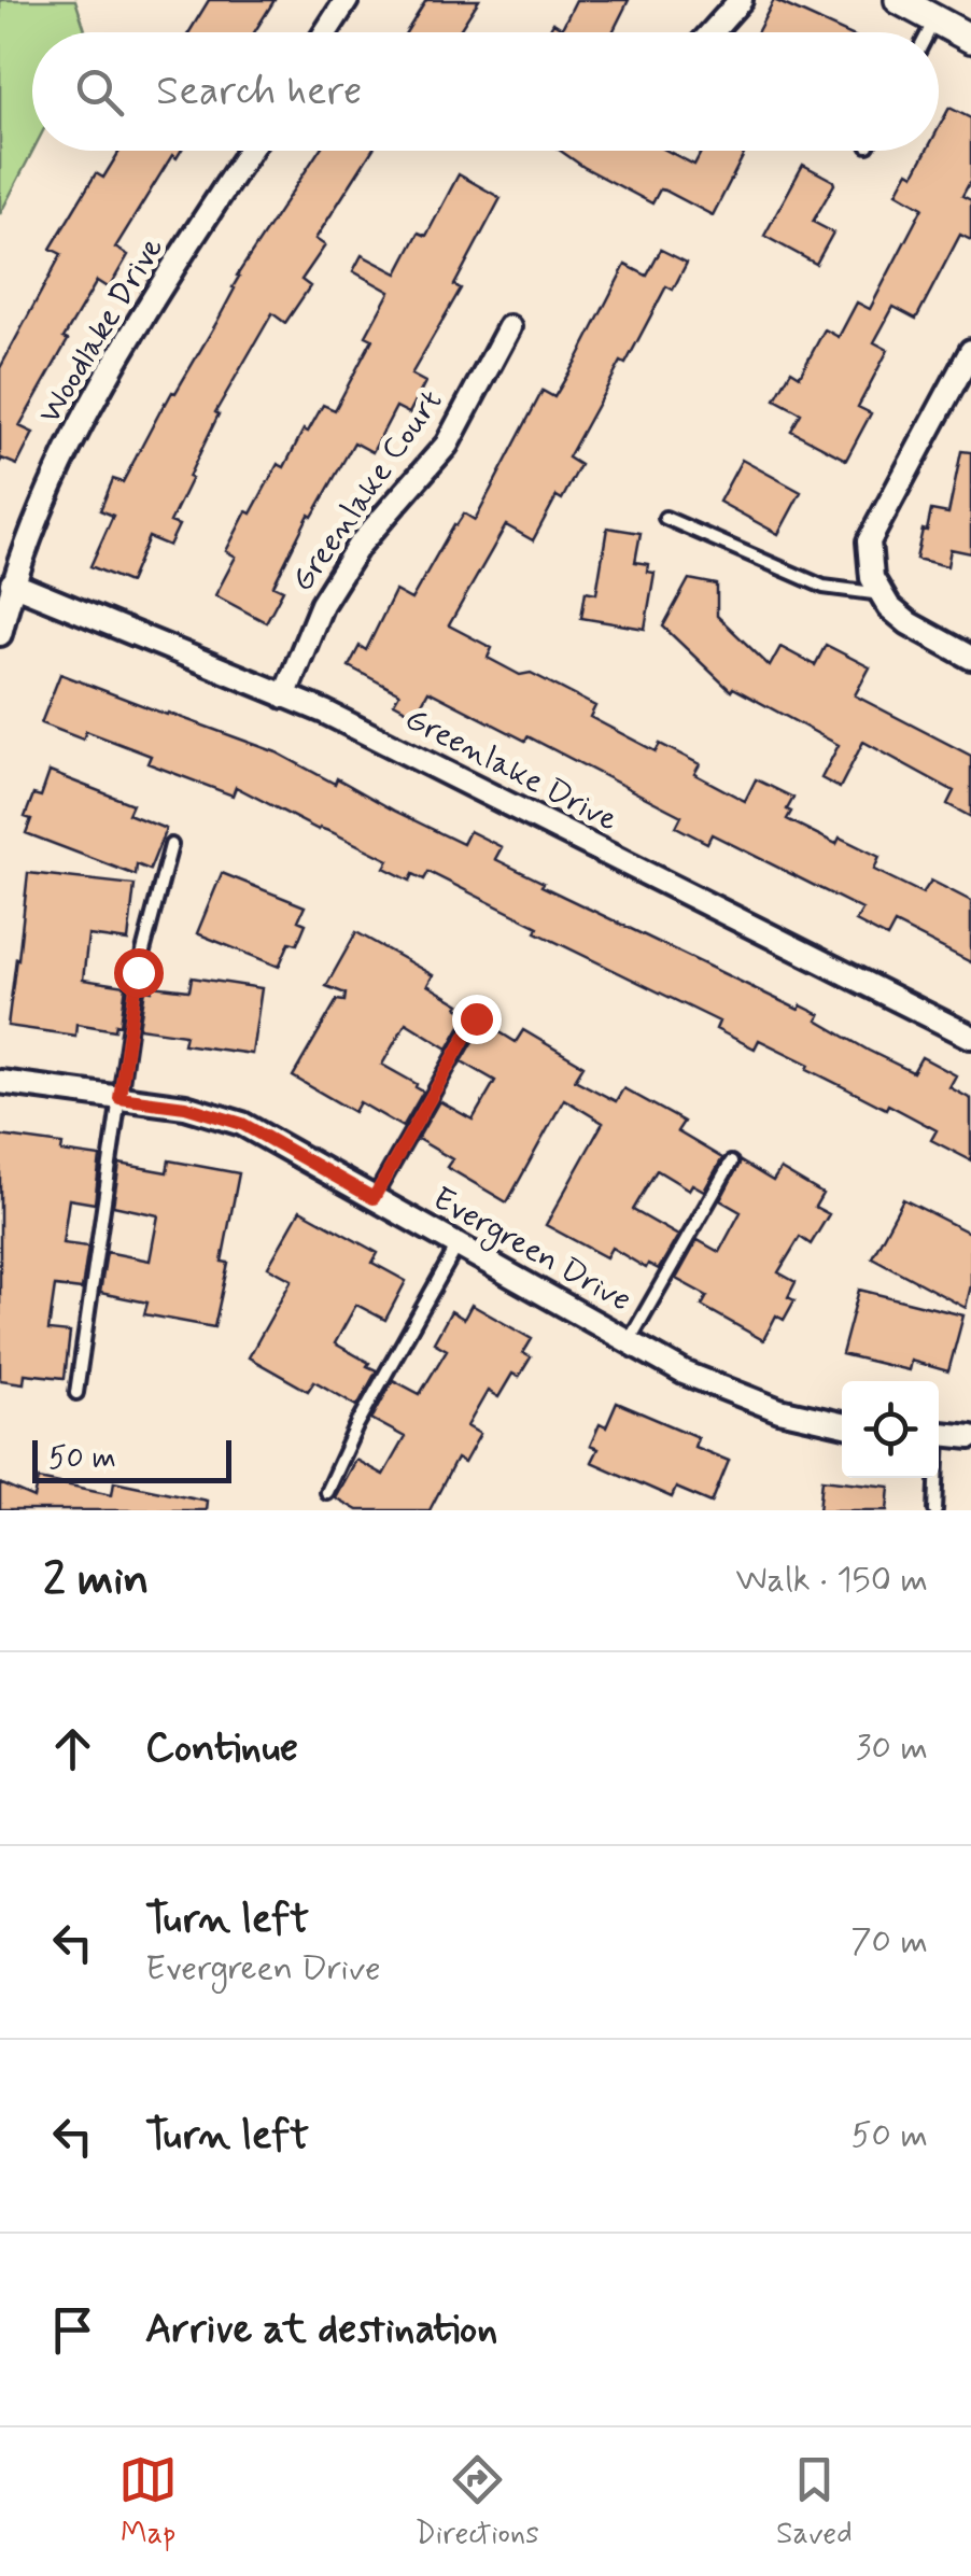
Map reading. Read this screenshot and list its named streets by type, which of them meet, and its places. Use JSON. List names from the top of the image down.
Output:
{
  "streets": {
    "street": [
      "Woodlake Drive",
      "Greenlake Court",
      "Greenlake Drive",
      "Evergreen Drive"
    ]
  },
  "crossings": [
    ["Woodlake Drive", "Greenlake Drive"],
    ["Greenlake Court", "Greenlake Drive"]
  ],
  "scale_bar": "50 m",
  "page": {
    "search": "Search here",
    "scale": "50 m",
    "heading": ["2 min", "Walk · 150 m"],
    "list": [
      ["Continue", "30 m"],
      ["Turn left", "Evergreen Drive", "70 m"],
      ["Turn left", "50 m"],
      "Arrive at destination"
    ],
    "nav": ["Map", "Directions", "Saved"]
  }
}
